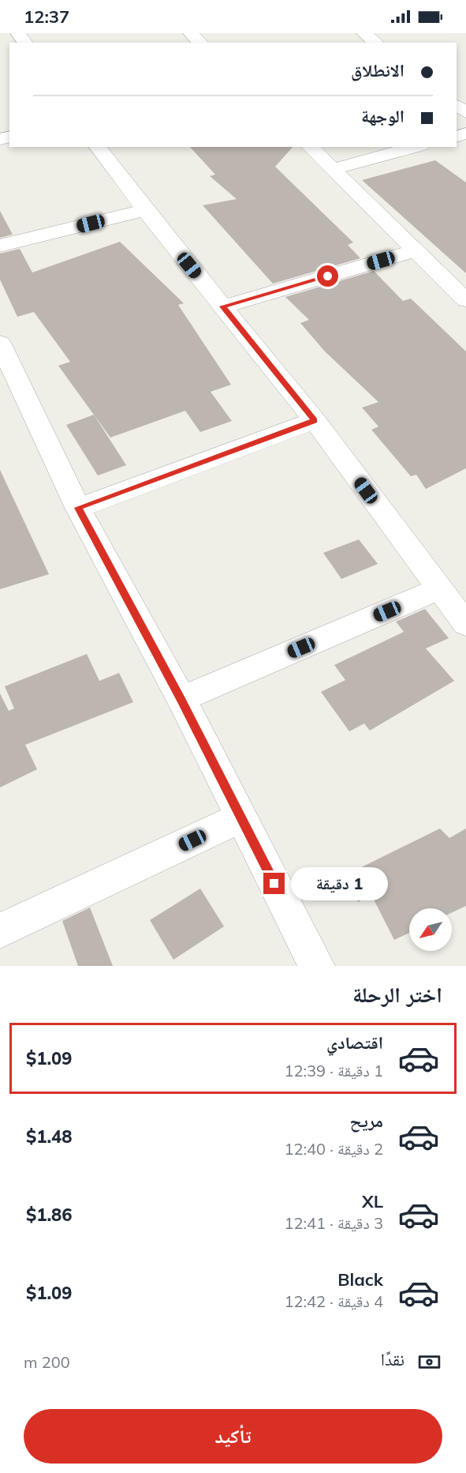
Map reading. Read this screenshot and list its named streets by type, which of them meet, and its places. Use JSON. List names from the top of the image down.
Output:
{
  "north": "bottom left",
  "page": {
    "status": "12:37",
    "banner": ["الانطلاق", "الوجهة"],
    "bubble": "1 دقيقة",
    "heading": "اختر الرحلة",
    "list": [
      {
        "name": "اقتصادي",
        "note": "1 دقيقة · 12:39",
        "value": "$1.09"
      },
      {
        "name": "مريح",
        "note": "2 دقيقة · 12:40",
        "value": "$1.48"
      },
      {
        "name": "XL",
        "note": "3 دقيقة · 12:41",
        "value": "$1.86"
      },
      {
        "name": "Black",
        "note": "4 دقيقة · 12:42",
        "value": "$1.09"
      }
    ],
    "pay": ["نقدًا", "200 m"],
    "buttons": "تأكيد"
  }
}
